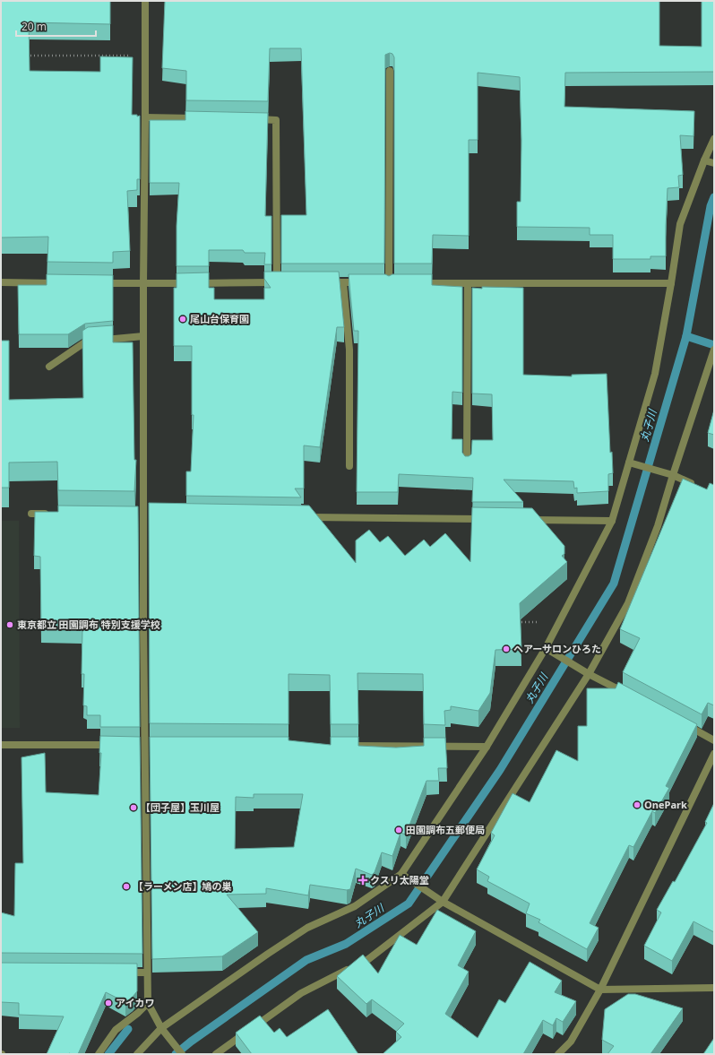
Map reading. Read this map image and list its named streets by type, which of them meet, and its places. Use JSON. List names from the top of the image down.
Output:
{
  "water": ["丸子川"],
  "places": {
    "other": [
      "尾山台保育園",
      "東京都立 田園調布 特別支援学校",
      "ヘアーサロンひろた",
      "OnePark",
      "【団子屋】玉川屋",
      "田園調布五郵便局",
      "【ラーメン店】鳩の巣",
      "アイカワ"
    ],
    "health": ["クスリ太陽堂"]
  },
  "scale_bar": "20 m"
}
